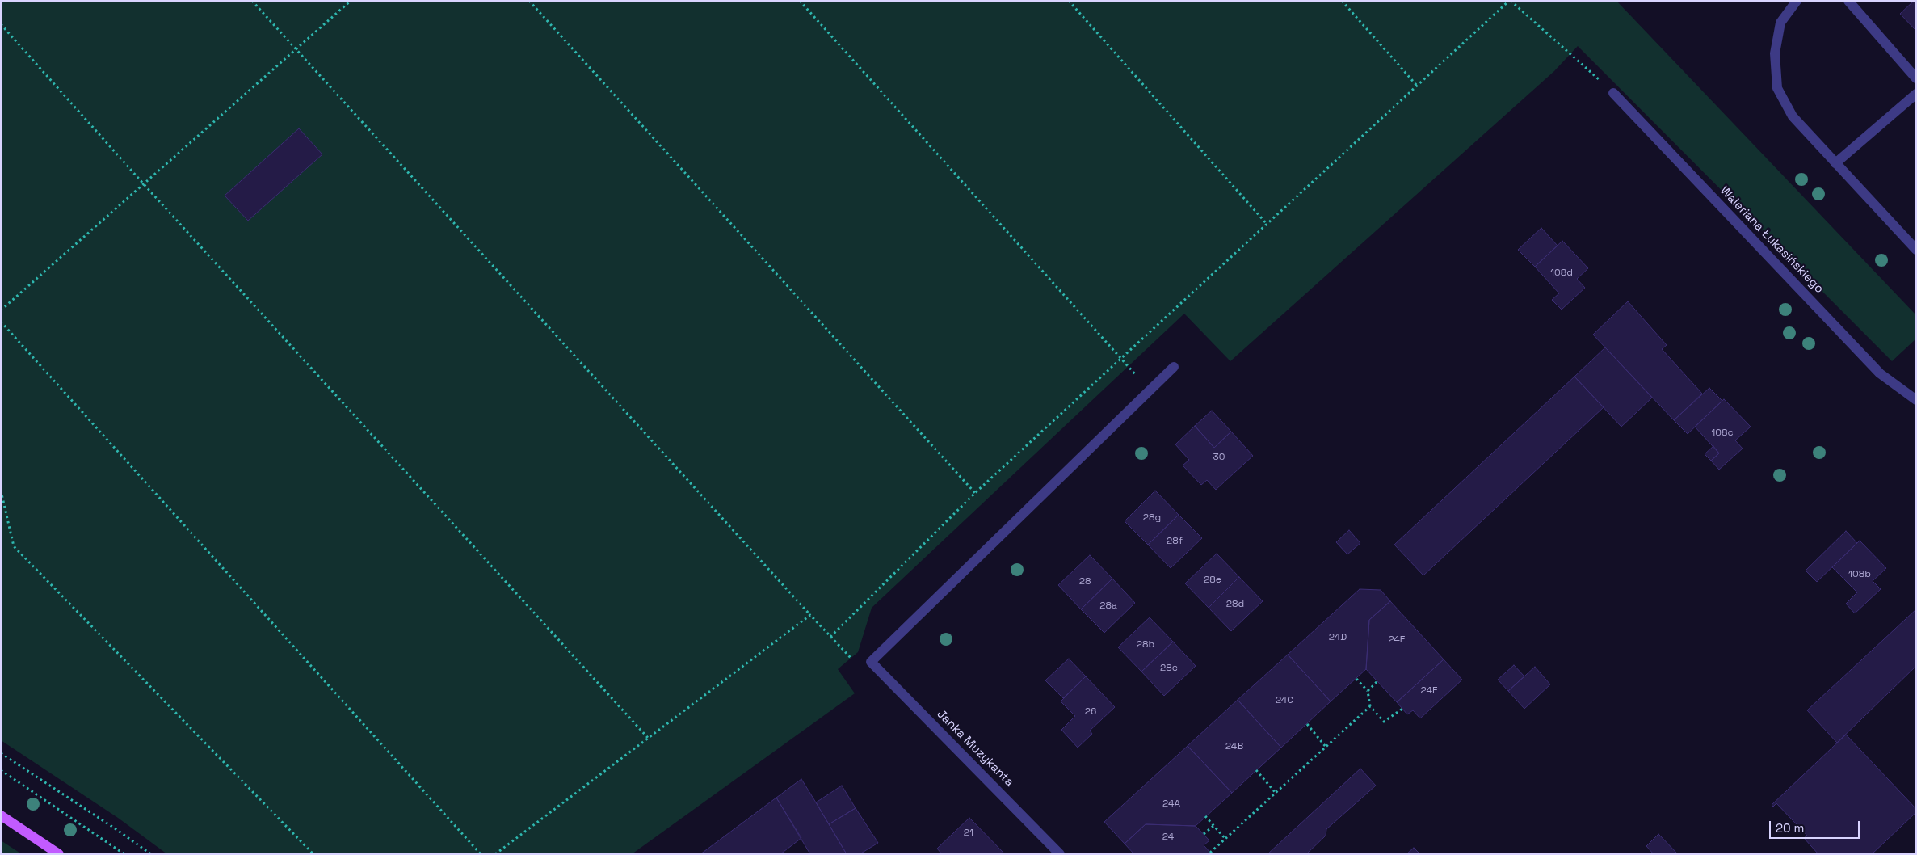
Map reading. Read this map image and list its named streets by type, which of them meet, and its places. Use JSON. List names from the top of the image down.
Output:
{
  "streets": {
    "street": ["Waleriana Łukasińskiego", "Janka Muzykanta"]
  },
  "house_numbers": [
    "108d",
    "108c",
    "30",
    "28g",
    "28f",
    "108b",
    "28e",
    "28",
    "28d",
    "28a",
    "24D",
    "24E",
    "28b",
    "28c",
    "24F",
    "24C",
    "26",
    "24B",
    "24A",
    "21",
    "24"
  ],
  "scale_bar": "20 m"
}
